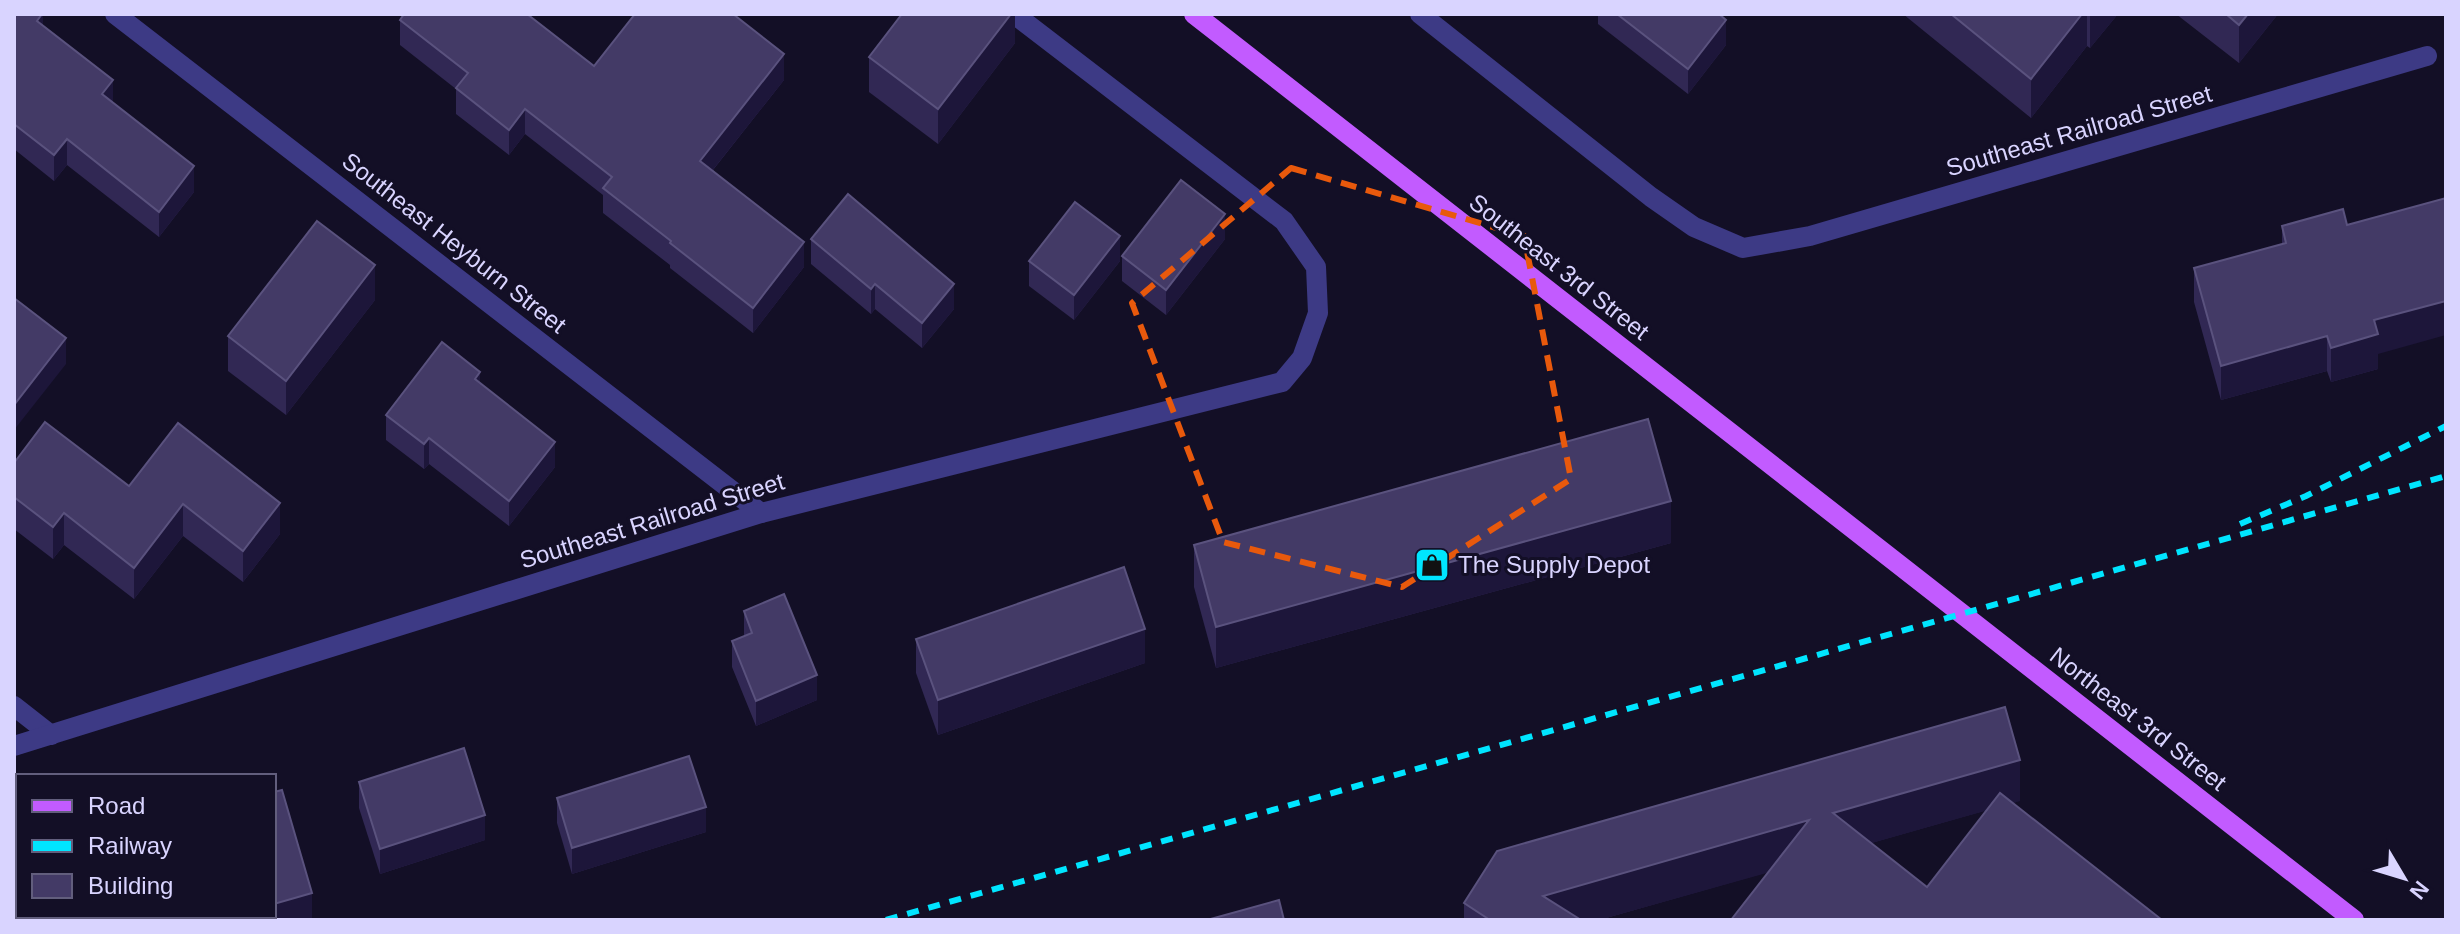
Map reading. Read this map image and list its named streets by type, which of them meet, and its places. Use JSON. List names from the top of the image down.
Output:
{
  "streets": {
    "main road": ["Southeast 3rd Street", "Northeast 3rd Street"],
    "street": ["Southeast Railroad Street", "Southeast Heyburn Street"]
  },
  "crossings": [
    ["Southeast Railroad Street", "Southeast Heyburn Street"],
    ["Southeast 3rd Street", "Northeast 3rd Street"]
  ],
  "places": {
    "shop": ["The Supply Depot"]
  },
  "legend": ["Road", "Railway", "Building"],
  "north": "bottom right"
}
